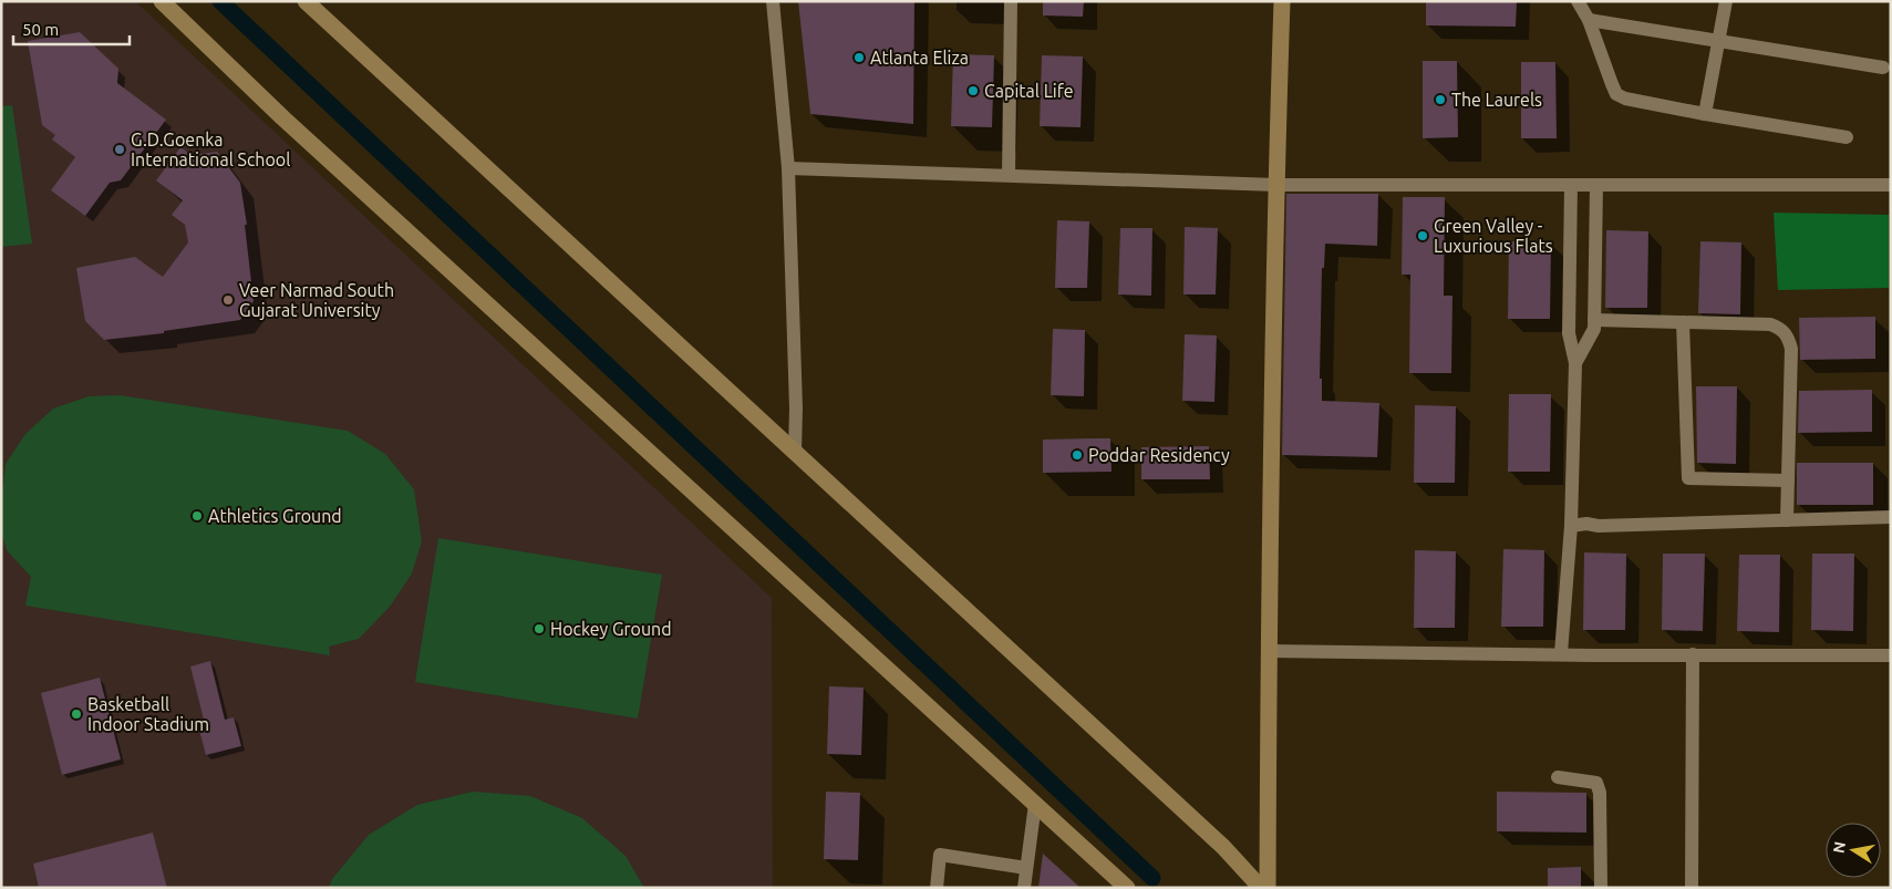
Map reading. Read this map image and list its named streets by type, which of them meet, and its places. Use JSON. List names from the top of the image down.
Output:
{
  "places": [
    "Atlanta Eliza",
    "Capital Life",
    "The Laurels",
    "G.D.Goenka International School",
    "Green Valley - Luxurious Flats",
    "Veer Narmad South Gujarat University",
    "Poddar Residency",
    "Athletics Ground",
    "Hockey Ground",
    "Basketball Indoor Stadium"
  ],
  "scale_bar": "50 m",
  "north": "left"
}
